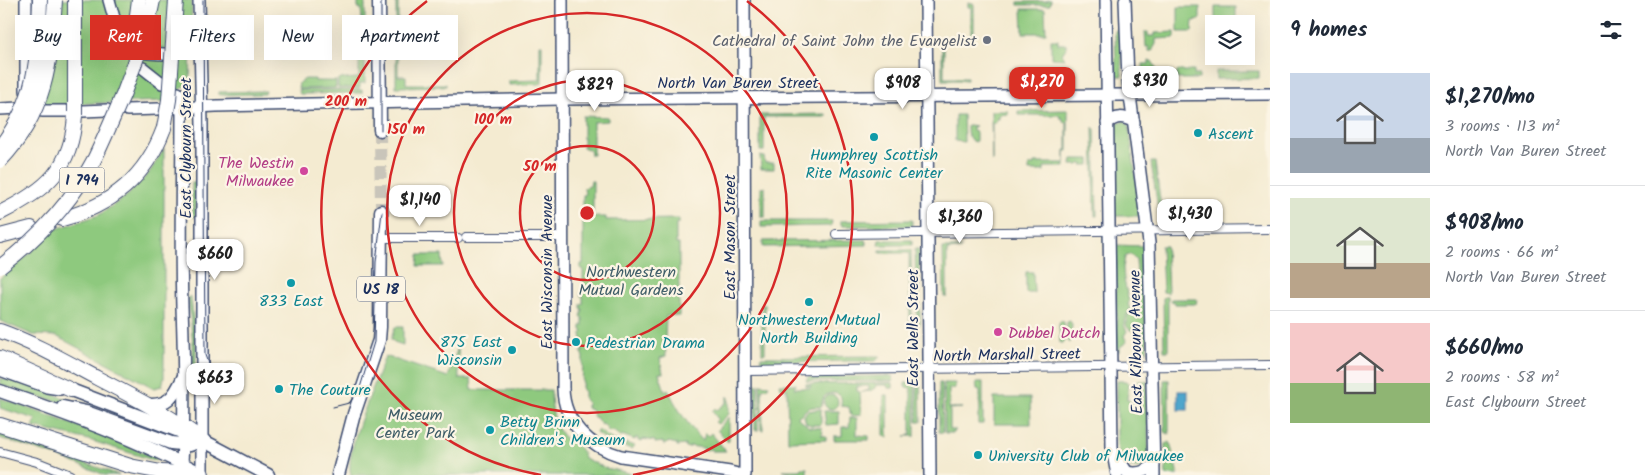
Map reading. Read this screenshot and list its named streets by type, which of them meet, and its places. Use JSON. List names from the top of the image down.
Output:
{
  "streets": {
    "highway": ["I 794"],
    "main road": [
      "North Van Buren Street",
      "East Clybourn Street",
      "East Mason Street",
      "East Wisconsin Avenue",
      "US 18",
      "East Wells Street",
      "East Kilbourn Avenue"
    ],
    "street": ["North Marshall Street"]
  },
  "crossings": [
    ["North Van Buren Street", "East Clybourn Street"],
    ["North Van Buren Street", "East Mason Street"],
    ["North Van Buren Street", "East Wisconsin Avenue"],
    ["North Van Buren Street", "East Wells Street"],
    ["North Van Buren Street", "East Kilbourn Avenue"],
    ["East Mason Street", "East Wisconsin Avenue"],
    ["East Mason Street", "North Marshall Street"],
    ["East Wells Street", "North Marshall Street"],
    ["East Kilbourn Avenue", "North Marshall Street"]
  ],
  "parks": ["Northwestern Mutual Gardens", "Museum Center Park"],
  "places": [
    "Cathedral of Saint John the Evangelist",
    "Ascent",
    "Humphrey Scottish Rite Masonic Center",
    "The Westin Milwaukee",
    "833 East",
    "Northwestern Mutual North Building",
    "Dubbel Dutch",
    "Pedestrian Drama",
    "875 East Wisconsin",
    "The Couture",
    "Betty Brinn Children's Museum",
    "University Club of Milwaukee"
  ],
  "page": {
    "heading": "9 homes",
    "chip": [
      "Buy",
      "Rent",
      "Filters",
      "New",
      "Apartment"
    ],
    "list": [
      {
        "name": "$1,270/mo",
        "note": "3 rooms · 113 m² · North Van Buren Street"
      },
      {
        "name": "$908/mo",
        "note": "2 rooms · 66 m² · North Van Buren Street"
      },
      {
        "name": "$660/mo",
        "note": "2 rooms · 58 m² · East Clybourn Street"
      }
    ],
    "price": [
      "$930",
      "$1,270",
      "$908",
      "$829",
      "$1,140",
      "$1,430",
      "$1,360",
      "$660",
      "$663"
    ]
  },
  "rings": [
    "200 m",
    "100 m",
    "150 m",
    "50 m"
  ]
}
